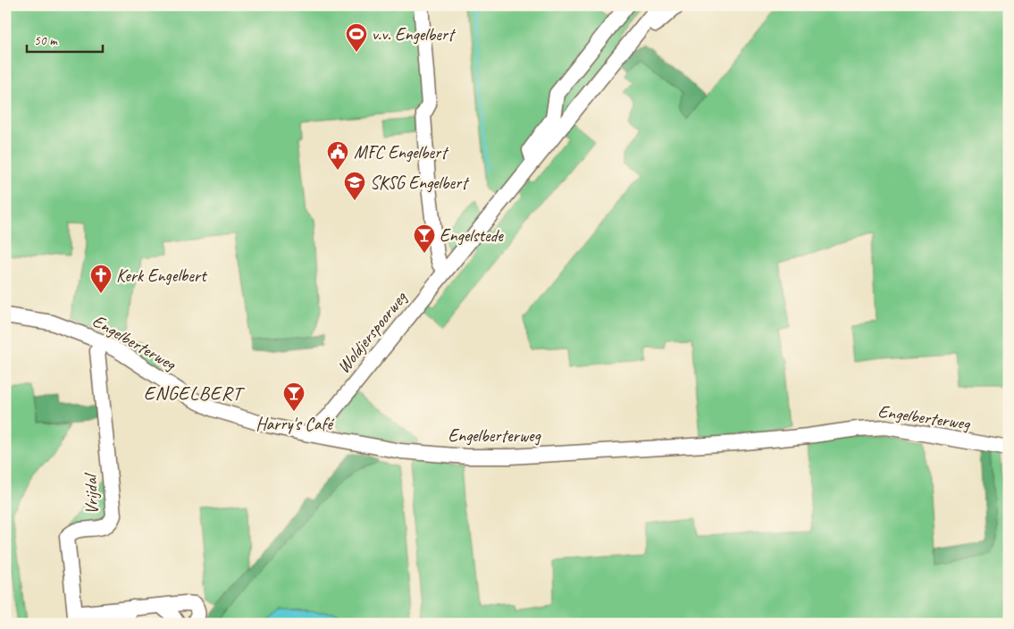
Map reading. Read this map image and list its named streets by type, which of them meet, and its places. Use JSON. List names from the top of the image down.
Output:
{
  "streets": {
    "street": ["Woldjerspoorweg", "Engelberterweg", "Vrijdal"]
  },
  "crossings": [
    ["Woldjerspoorweg", "Engelberterweg"],
    ["Engelberterweg", "Vrijdal"]
  ],
  "districts": ["ENGELBERT"],
  "places": {
    "sports": ["v.v. Engelbert"],
    "public building": ["MFC Engelbert"],
    "school or university": ["SKSG Engelbert"],
    "bar": ["Engelstede", "Harry's Café"],
    "church": ["Kerk Engelbert"]
  },
  "scale_bar": "50 m"
}
